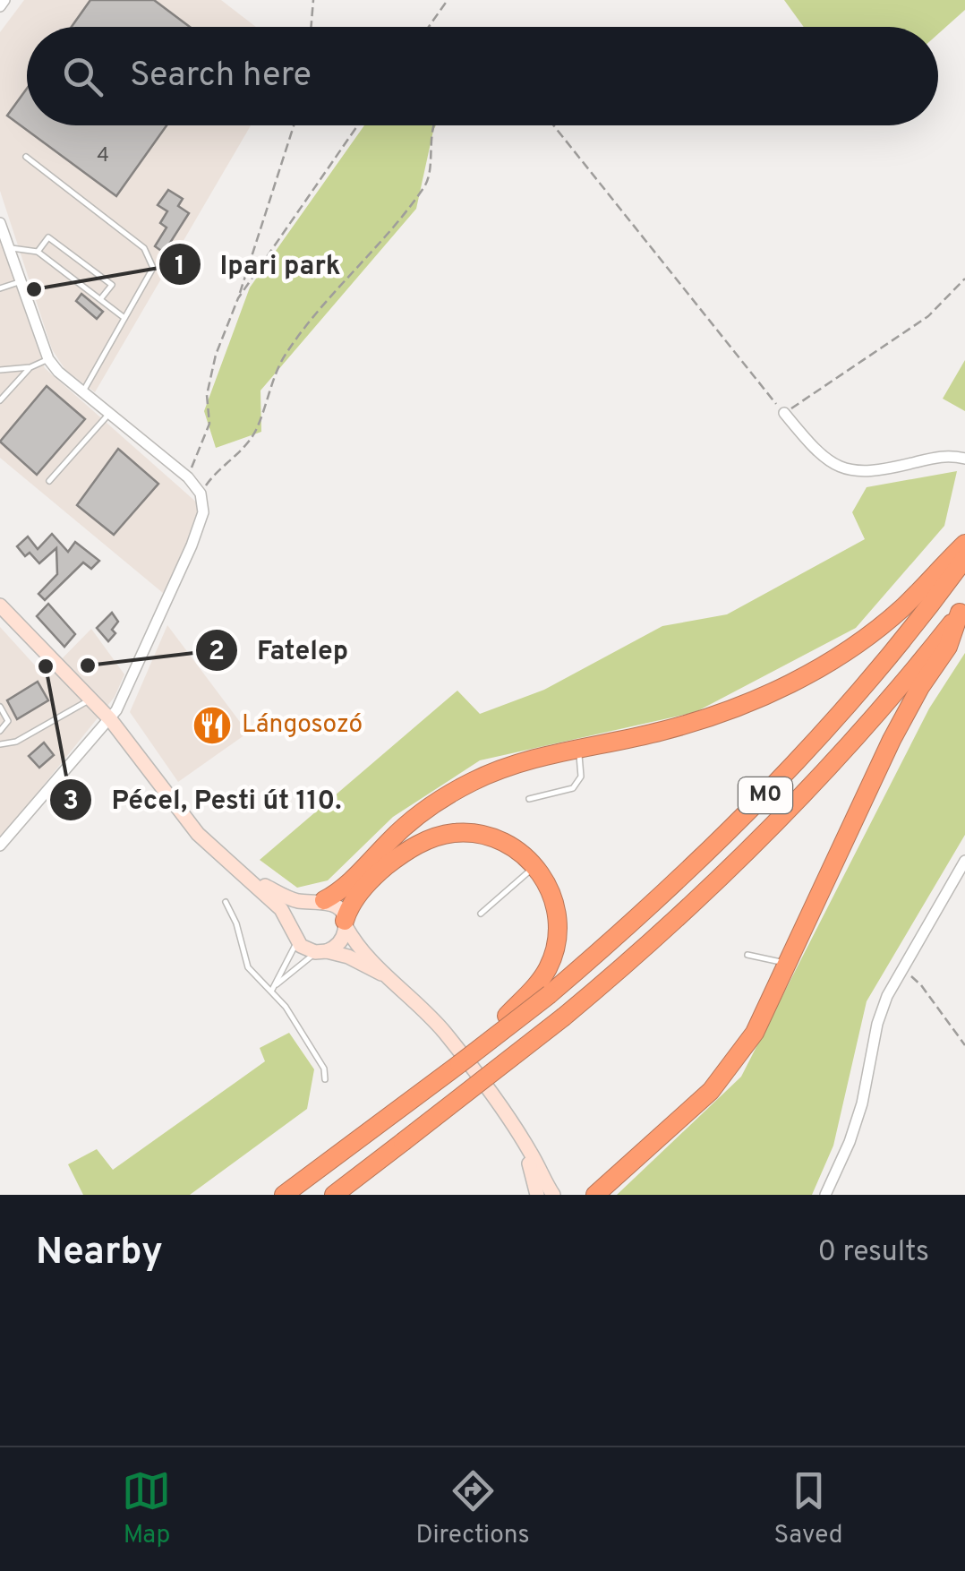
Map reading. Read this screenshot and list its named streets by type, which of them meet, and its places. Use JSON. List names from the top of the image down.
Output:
{
  "streets": {
    "highway": ["M0"]
  },
  "places": {
    "other": ["Ipari park", "Fatelep", "Pécel, Pesti út 110."],
    "restaurant": ["Lángosozó"]
  },
  "house_numbers": ["4"],
  "page": {
    "search": "Search here",
    "heading": ["Nearby", "0 results"],
    "nav": ["Map", "Directions", "Saved"]
  }
}
